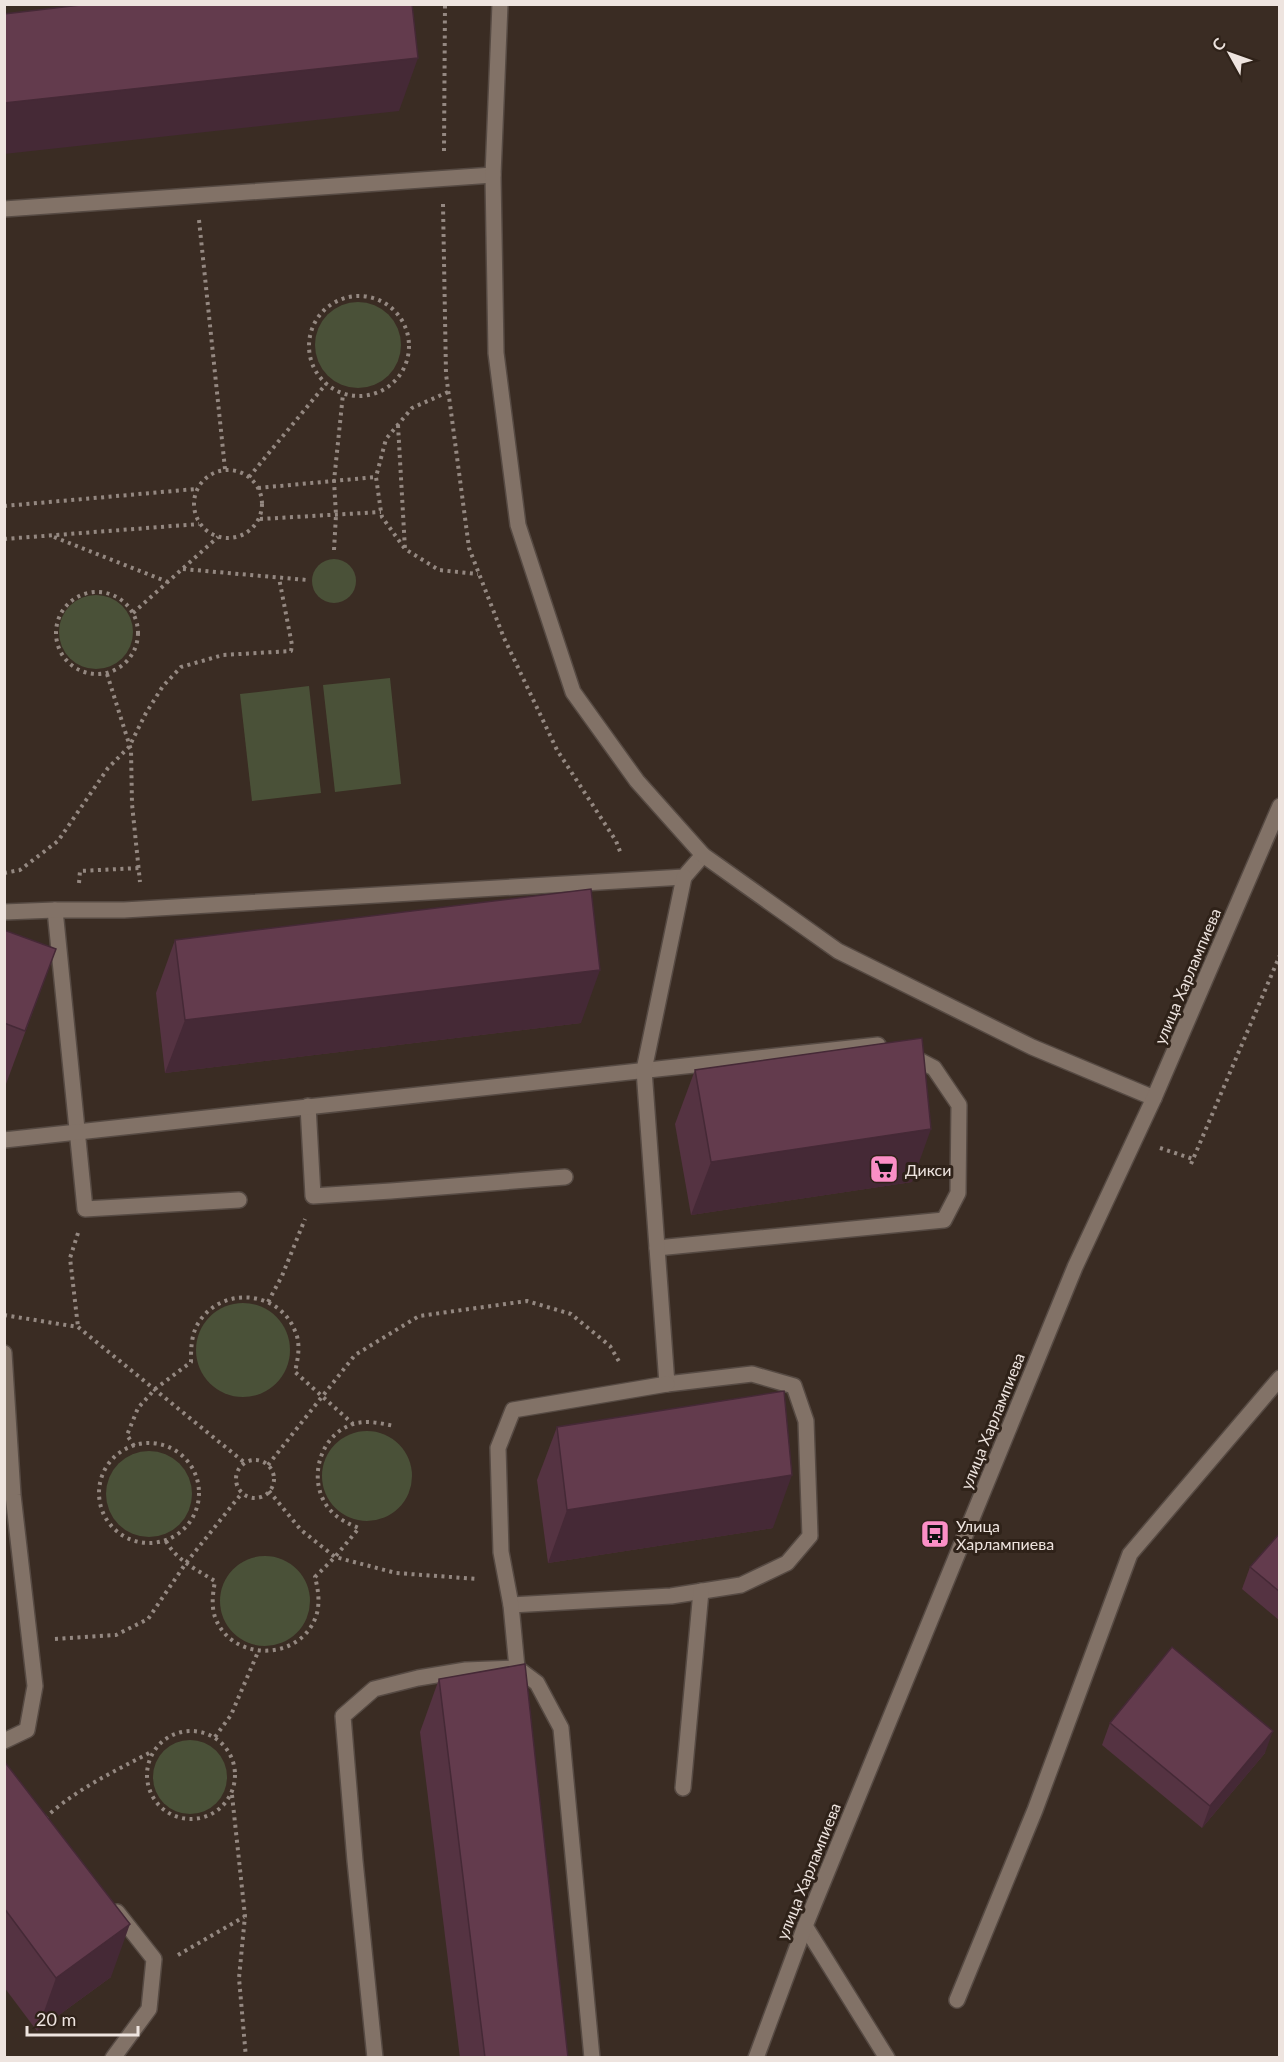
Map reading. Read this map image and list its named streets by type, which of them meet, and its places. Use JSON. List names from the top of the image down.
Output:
{
  "streets": {
    "street": ["улица Харлампиева"]
  },
  "places": {
    "supermarket": ["Дикси"],
    "bus stop": ["Улица Харлампиева"]
  },
  "scale_bar": "20 m",
  "north": "top left"
}
